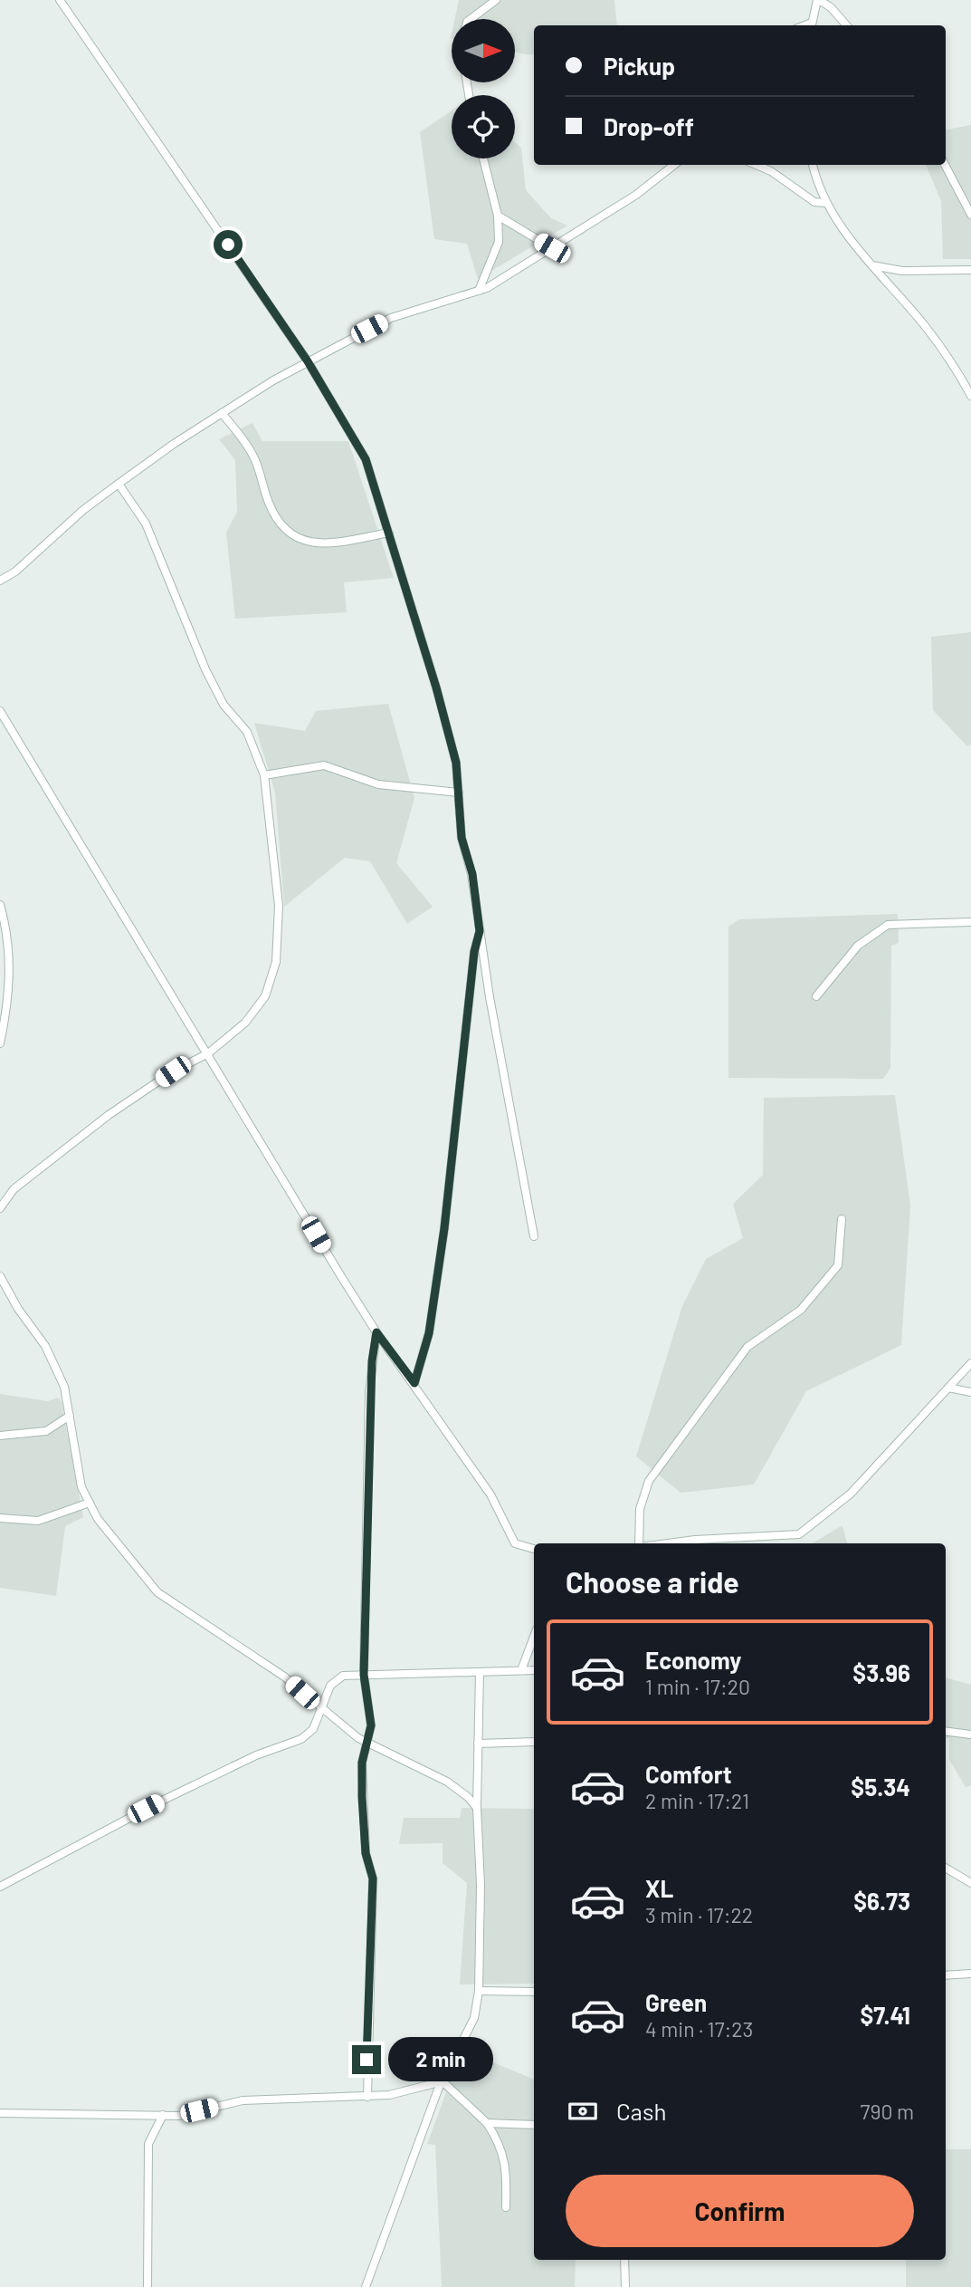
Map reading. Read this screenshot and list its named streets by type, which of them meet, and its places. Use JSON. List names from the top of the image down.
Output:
{
  "north": "right",
  "page": {
    "banner": ["Pickup", "Drop-off"],
    "heading": "Choose a ride",
    "list": [
      {
        "name": "Economy",
        "note": "1 min · 17:20",
        "value": "$3.96"
      },
      {
        "name": "Comfort",
        "note": "2 min · 17:21",
        "value": "$5.34"
      },
      {
        "name": "XL",
        "note": "3 min · 17:22",
        "value": "$6.73"
      },
      {
        "name": "Green",
        "note": "4 min · 17:23",
        "value": "$7.41"
      }
    ],
    "bubble": "2 min",
    "pay": ["Cash", "790 m"],
    "buttons": "Confirm"
  }
}
